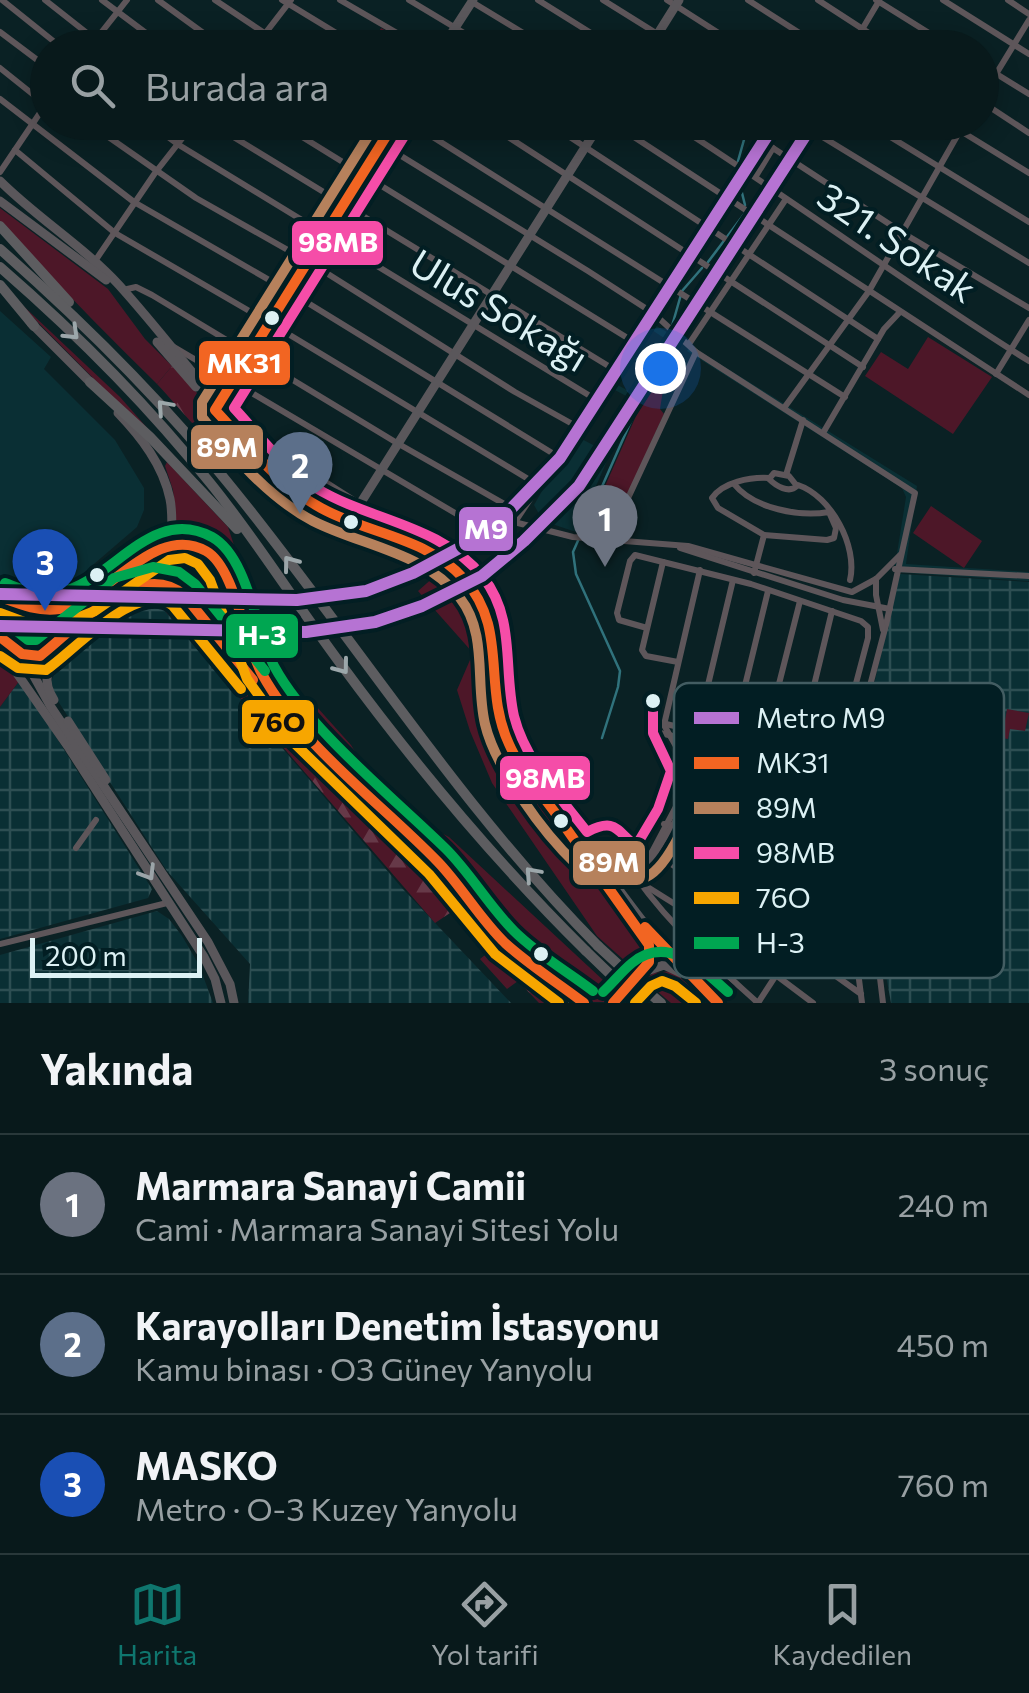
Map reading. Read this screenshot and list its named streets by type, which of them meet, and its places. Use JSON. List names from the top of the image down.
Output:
{
  "streets": {
    "street": ["321. Sokak", "Ulus Sokağı"]
  },
  "lines": [
    "metro line M9",
    "transit line MK31",
    "transit line 89M",
    "transit line 98MB",
    "transit line H-3",
    "transit line 76O"
  ],
  "legend": [
    "Metro M9",
    "MK31",
    "89M",
    "98MB",
    "76O",
    "H-3"
  ],
  "scale_bar": "200 m",
  "page": {
    "search": "Burada ara",
    "pins": ["2", "1", "3"],
    "scale": "200 m",
    "heading": ["Yakında", "3 sonuç"],
    "list": [
      {
        "mark": "1",
        "name": "Marmara Sanayi Camii",
        "note": "Cami · Marmara Sanayi Sitesi Yolu",
        "value": "240 m"
      },
      {
        "mark": "2",
        "name": "Karayolları Denetim İstasyonu",
        "note": "Kamu binası · O3 Güney Yanyolu",
        "value": "450 m"
      },
      {
        "mark": "3",
        "name": "MASKO",
        "note": "Metro · O-3 Kuzey Yanyolu",
        "value": "760 m"
      }
    ],
    "nav": ["Harita", "Yol tarifi", "Kaydedilen"]
  }
}
